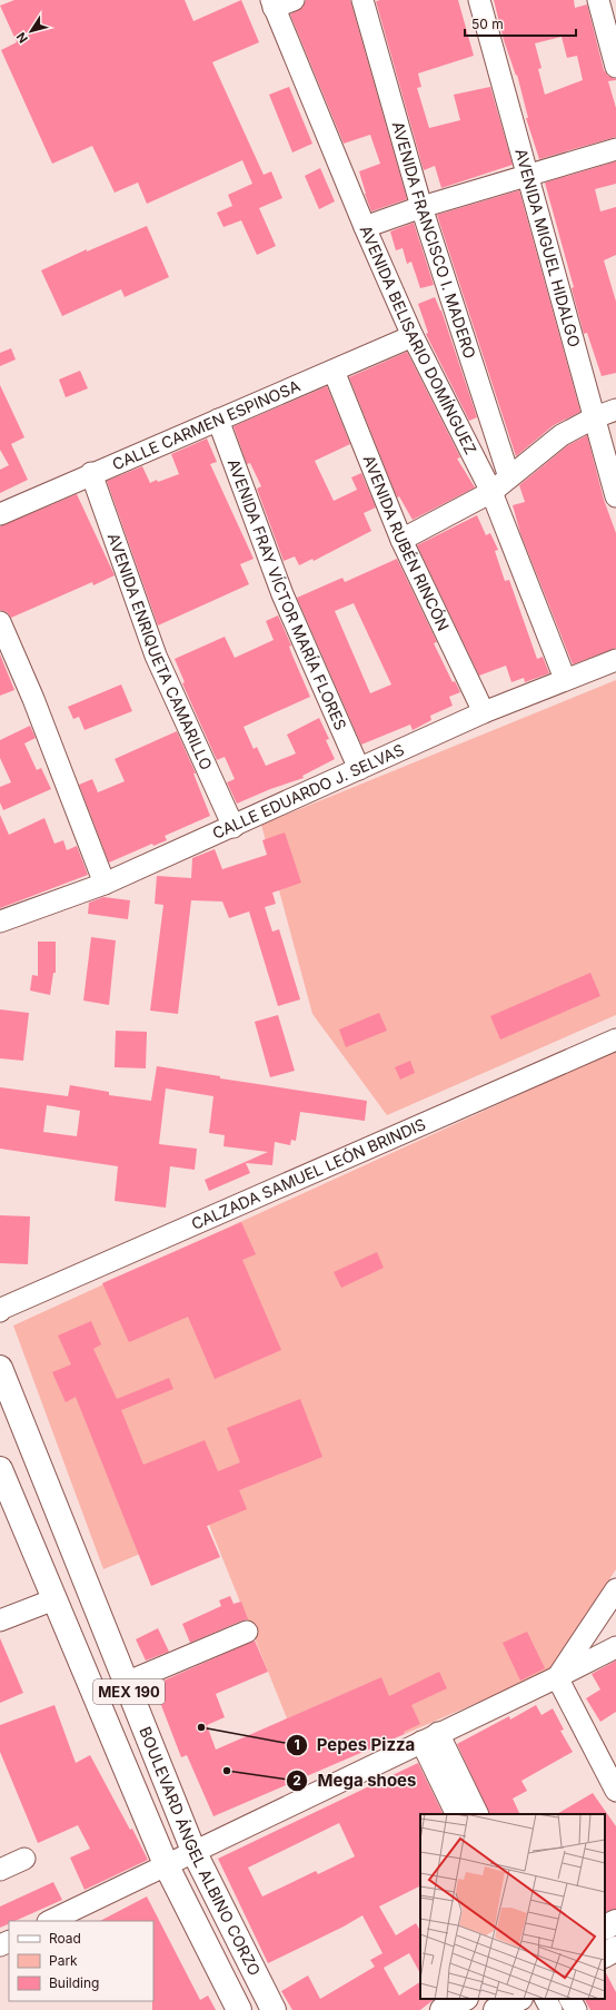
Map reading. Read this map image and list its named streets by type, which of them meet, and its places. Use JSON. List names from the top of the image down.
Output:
{
  "streets": {
    "main road": ["MEX 190", "BOULEVARD ÁNGEL ALBINO CORZO"],
    "street": [
      "AVENIDA FRANCISCO I. MADERO",
      "AVENIDA MIGUEL HIDALGO",
      "AVENIDA BELISARIO DOMÍNGUEZ",
      "CALLE CARMEN ESPINOSA",
      "AVENIDA RUBÉN RINCÓN",
      "AVENIDA FRAY VÍCTOR MARÍA FLORES",
      "AVENIDA ENRIQUETA CAMARILLO",
      "CALLE EDUARDO J. SELVAS",
      "CALZADA SAMUEL LEÓN BRINDIS"
    ]
  },
  "crossings": [
    ["AVENIDA BELISARIO DOMÍNGUEZ", "CALLE CARMEN ESPINOSA"],
    ["AVENIDA BELISARIO DOMÍNGUEZ", "CALLE EDUARDO J. SELVAS"],
    ["CALLE CARMEN ESPINOSA", "AVENIDA RUBÉN RINCÓN"],
    ["CALLE CARMEN ESPINOSA", "AVENIDA FRAY VÍCTOR MARÍA FLORES"],
    ["CALLE CARMEN ESPINOSA", "AVENIDA ENRIQUETA CAMARILLO"],
    ["AVENIDA RUBÉN RINCÓN", "CALLE EDUARDO J. SELVAS"],
    ["AVENIDA FRAY VÍCTOR MARÍA FLORES", "CALLE EDUARDO J. SELVAS"],
    ["AVENIDA ENRIQUETA CAMARILLO", "CALLE EDUARDO J. SELVAS"]
  ],
  "places": ["Pepes Pizza", "Mega shoes"],
  "legend": ["Road", "Park", "Building"],
  "scale_bar": "50 m",
  "north": "bottom left"
}
